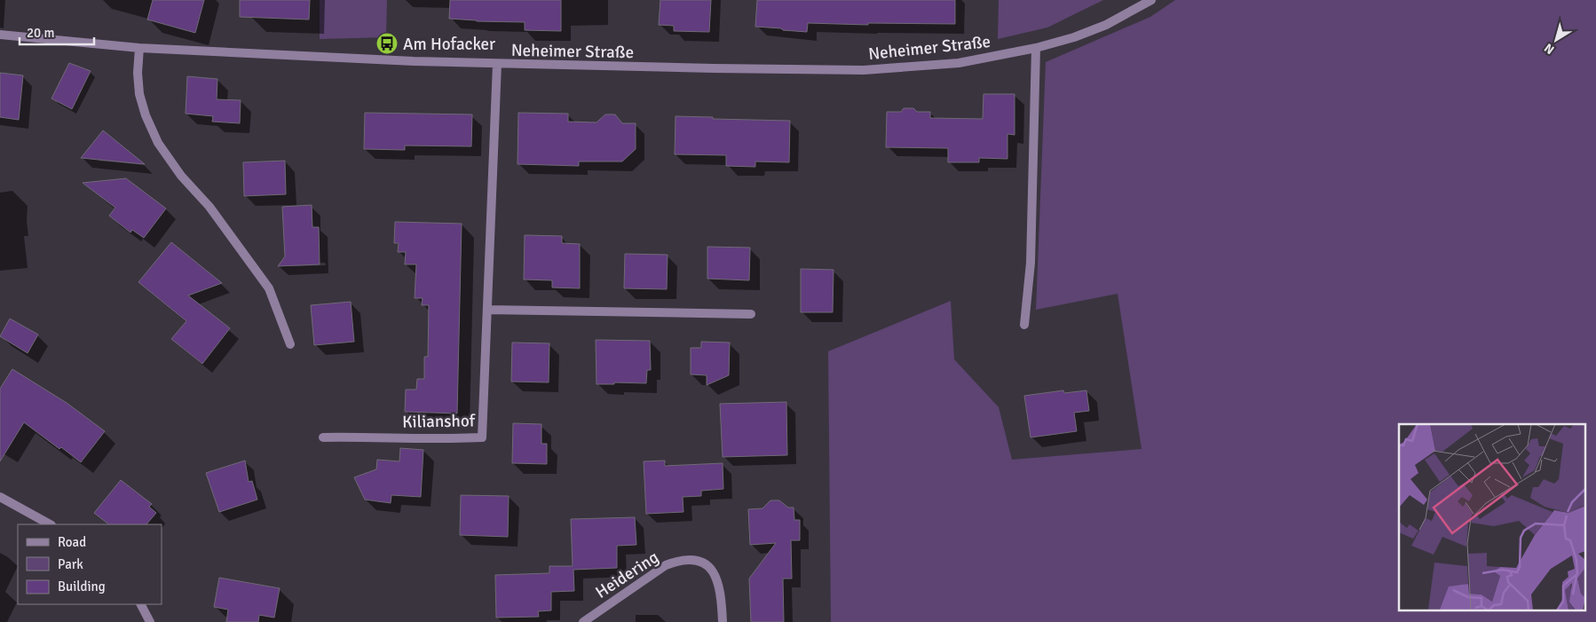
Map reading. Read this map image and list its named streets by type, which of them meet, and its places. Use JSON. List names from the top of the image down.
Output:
{
  "streets": {
    "street": ["Neheimer Straße", "Kilianshof", "Heidering"]
  },
  "crossings": [
    ["Neheimer Straße", "Kilianshof"]
  ],
  "places": {
    "bus stop": ["Am Hofacker"]
  },
  "legend": ["Road", "Park", "Building"],
  "scale_bar": "20 m",
  "north": "bottom left"
}
